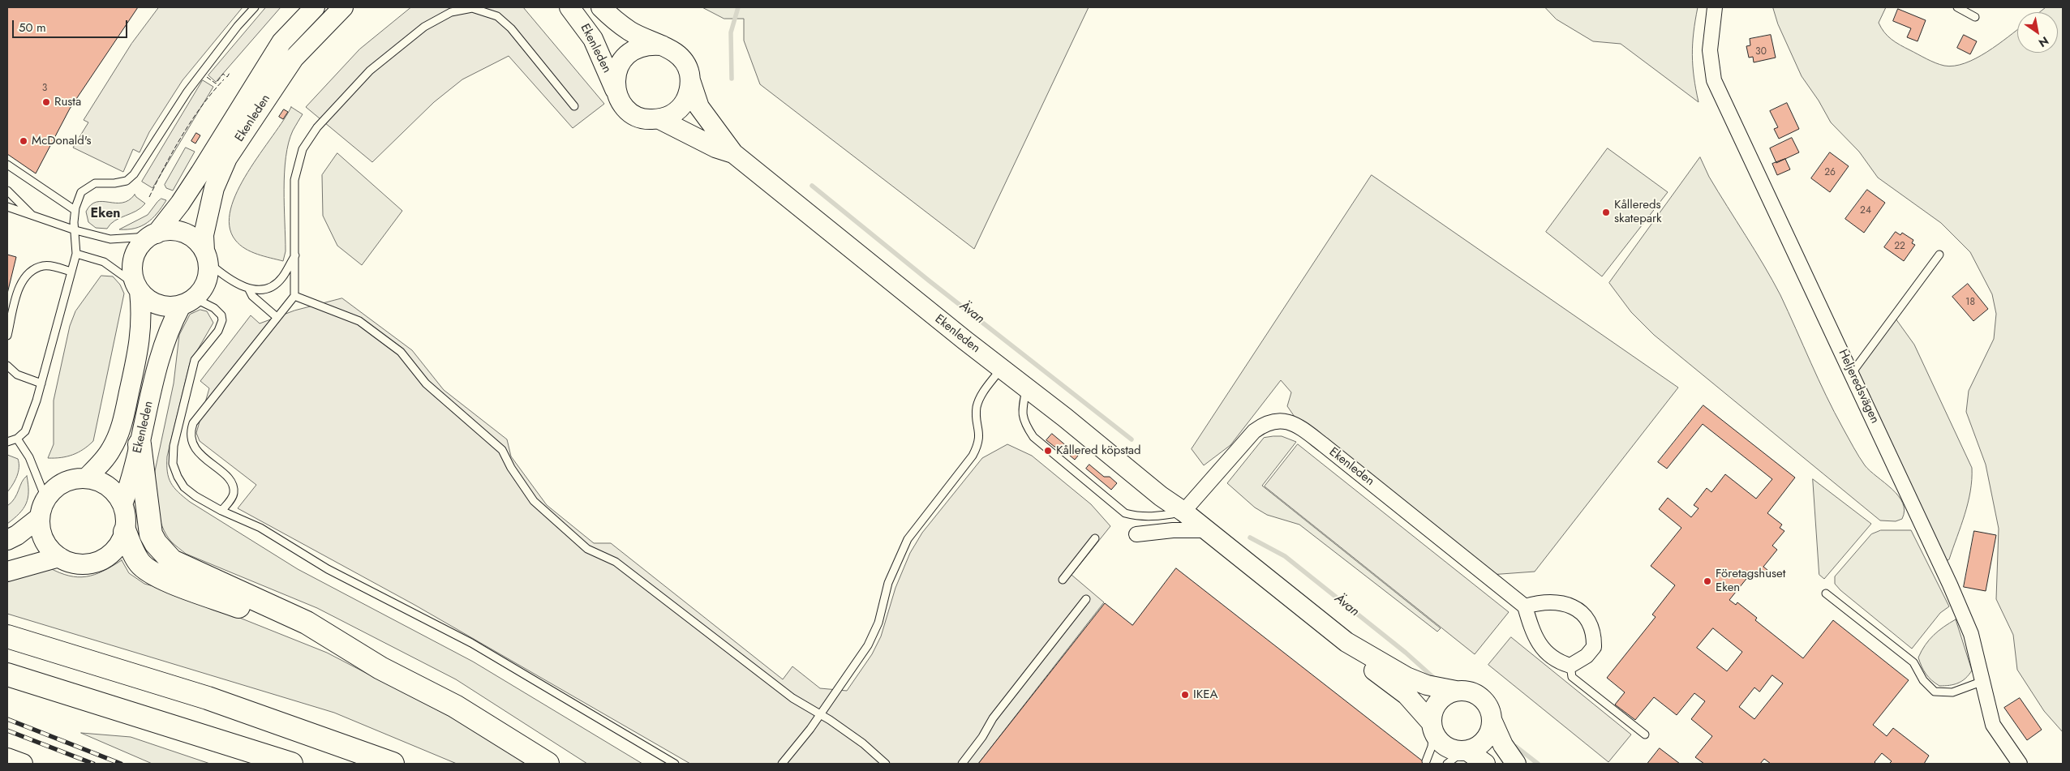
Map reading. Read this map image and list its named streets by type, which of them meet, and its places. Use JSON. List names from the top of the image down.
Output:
{
  "streets": {
    "street": ["Ekenleden", "Heljeredsvägen"]
  },
  "districts": ["Eken"],
  "water": ["Ävan"],
  "places": [
    "Rusta",
    "McDonald's",
    "Kållereds skatepark",
    "Kållered köpstad",
    "Företagshuset Eken",
    "IKEA"
  ],
  "house_numbers": [
    "30",
    "3",
    "26",
    "24",
    "22",
    "18"
  ],
  "scale_bar": "50 m",
  "north": "bottom right"
}
